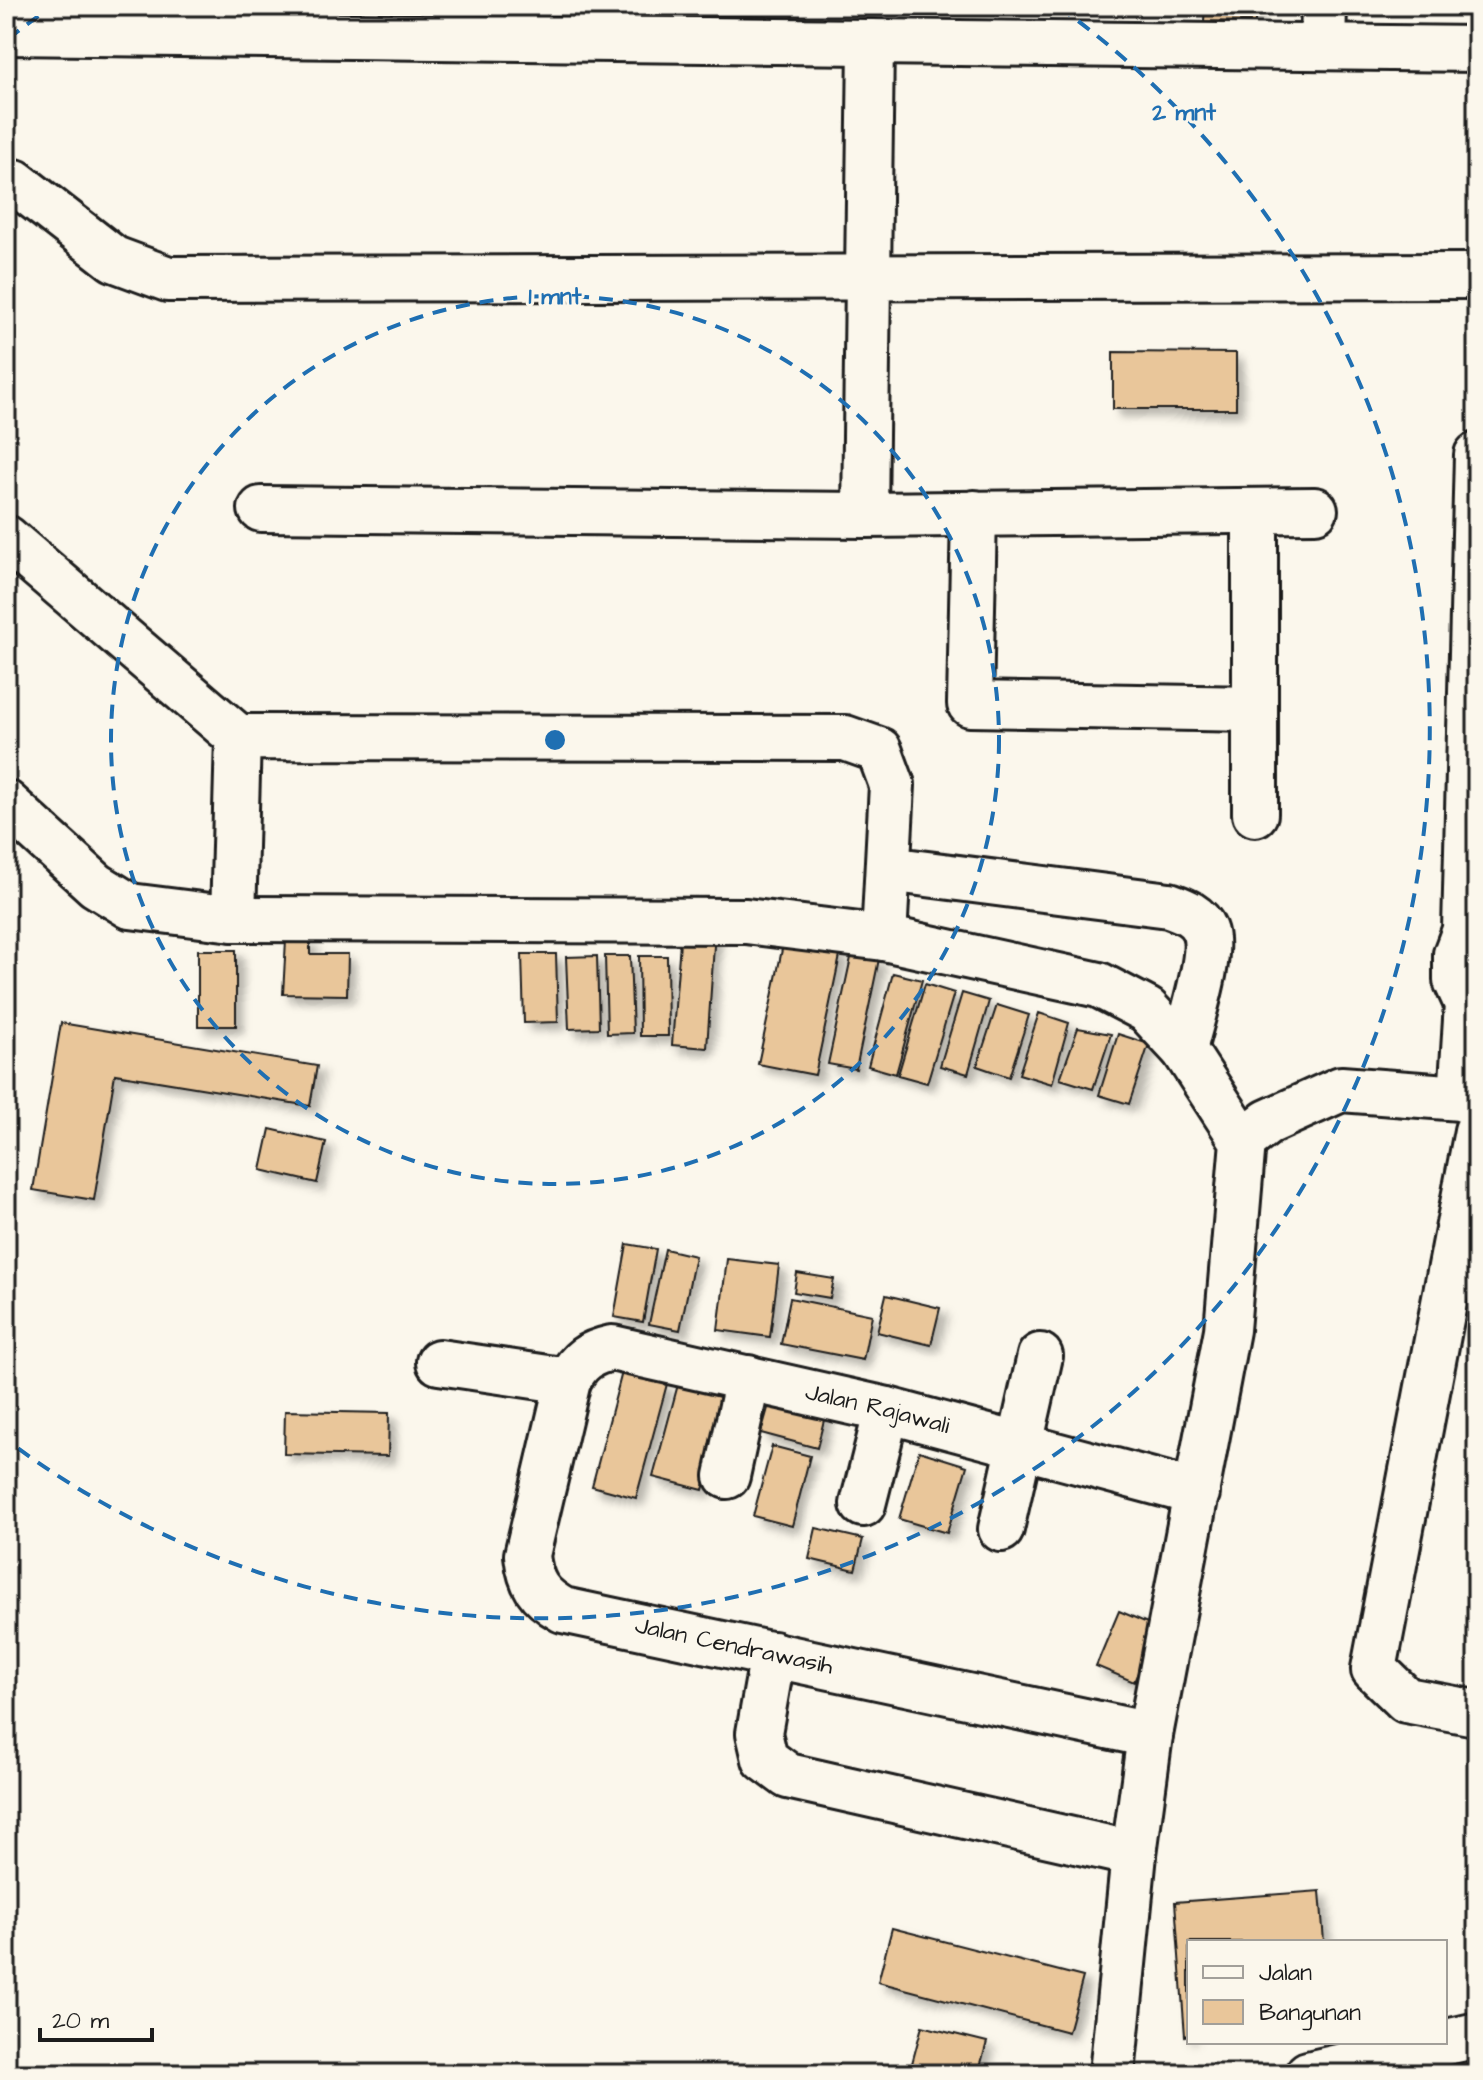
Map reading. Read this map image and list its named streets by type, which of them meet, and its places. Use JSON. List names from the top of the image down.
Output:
{
  "streets": {
    "street": ["Jalan Rajawali", "Jalan Cendrawasih"]
  },
  "crossings": [
    ["Jalan Rajawali", "Jalan Cendrawasih"]
  ],
  "legend": ["Jalan", "Bangunan"],
  "scale_bar": "20 m",
  "rings": ["2 mnt", "1 mnt"]
}
